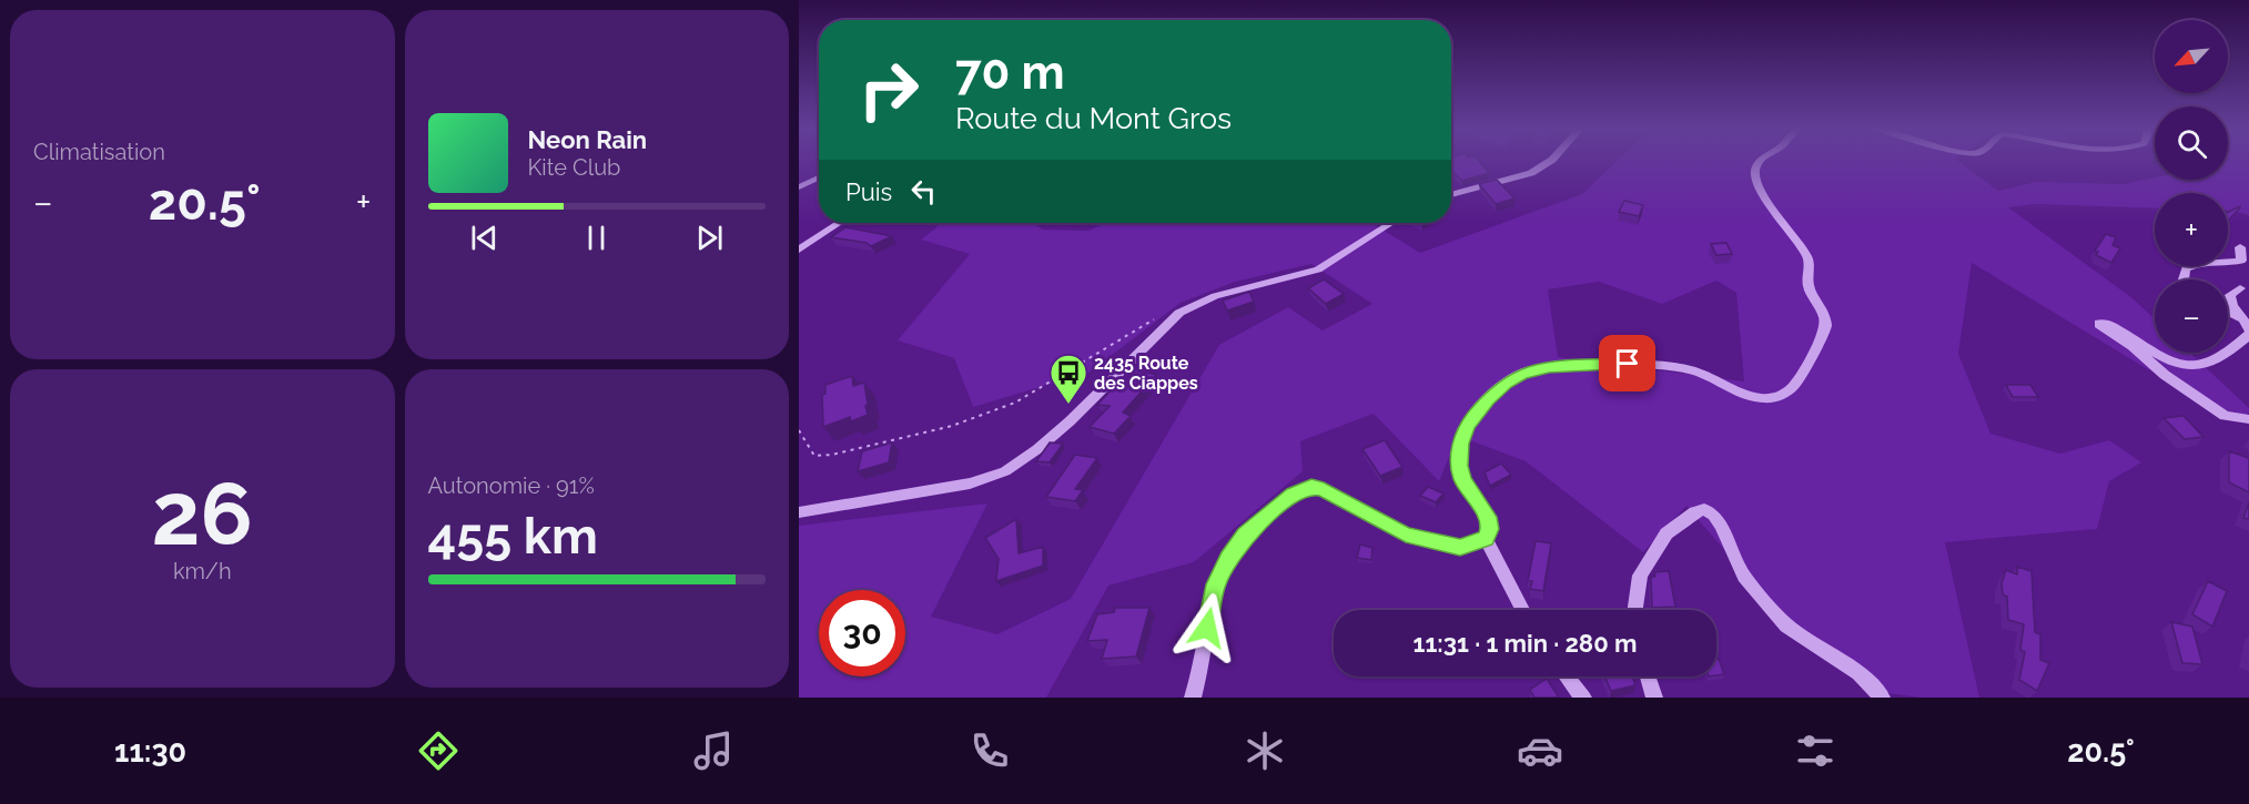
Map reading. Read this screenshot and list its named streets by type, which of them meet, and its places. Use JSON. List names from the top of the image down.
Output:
{
  "places": {
    "bus stop": ["2435 Route des Ciappes"]
  },
  "north": "bottom left",
  "page": {
    "tile": [
      "Climatisation",
      ["26", "km/h"],
      ["Autonomie · 91%", "455 km"]
    ],
    "map_buttons": ["+", "−"],
    "turn": ["70 m", "Route du Mont Gros"],
    "song": ["Neon Rain", "Kite Club"],
    "then": "Puis",
    "heat": ["−", "20.5°", "+"],
    "limit": "30",
    "trip": "11:31 · 1 min · 280 m",
    "tabs": ["11:30", "20.5°"]
  }
}
